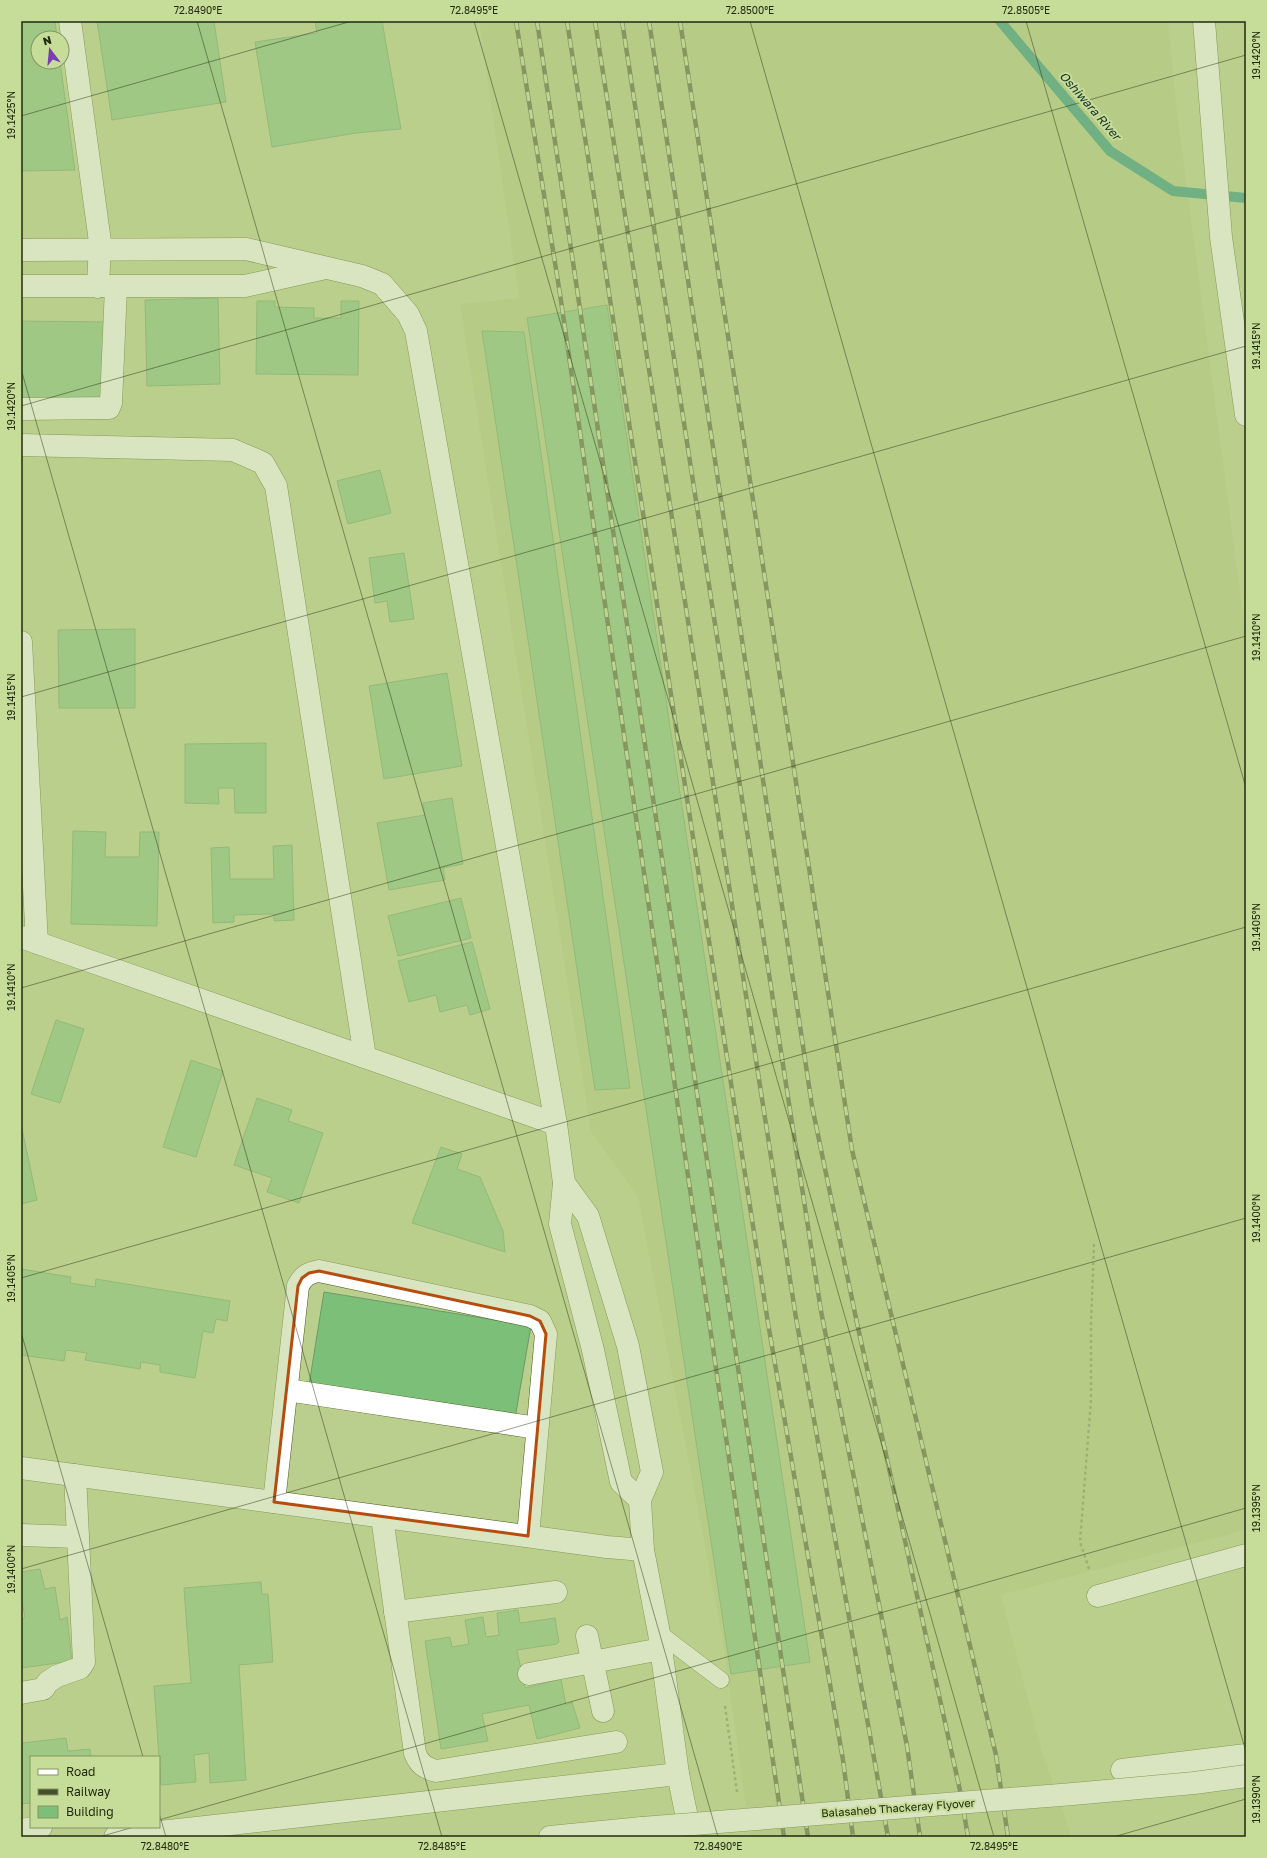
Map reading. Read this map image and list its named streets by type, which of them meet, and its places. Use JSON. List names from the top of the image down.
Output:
{
  "streets": {
    "street": ["Balasaheb Thackeray Flyover"]
  },
  "water": ["Oshiwara River"],
  "legend": ["Road", "Railway", "Building"],
  "north": "top",
  "coordinates": [
    "72.8490°E",
    "72.8495°E",
    "72.8500°E",
    "72.8505°E",
    "19.1420°N",
    "19.1425°N",
    "19.1415°N",
    "19.1410°N",
    "19.1405°N",
    "19.1400°N",
    "19.1395°N",
    "19.1390°N",
    "72.8480°E",
    "72.8485°E"
  ]
}
